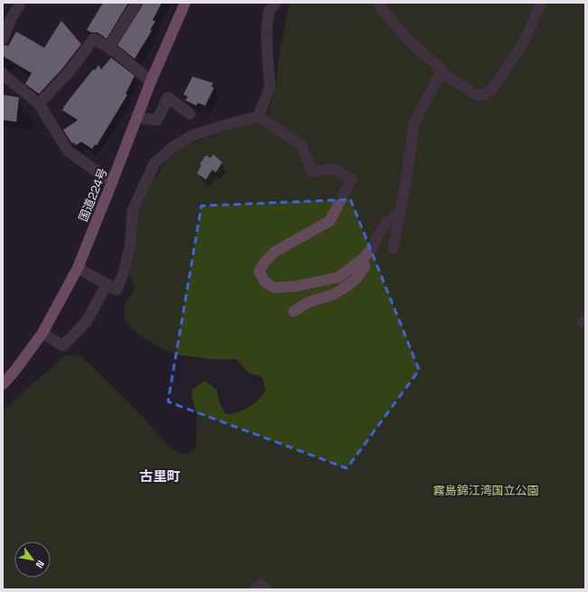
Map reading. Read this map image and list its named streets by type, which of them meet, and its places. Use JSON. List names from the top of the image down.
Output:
{
  "streets": {
    "highway": ["国道224号"]
  },
  "districts": ["古里町"],
  "parks": ["霧島錦江湾国立公園"],
  "north": "bottom right"
}
